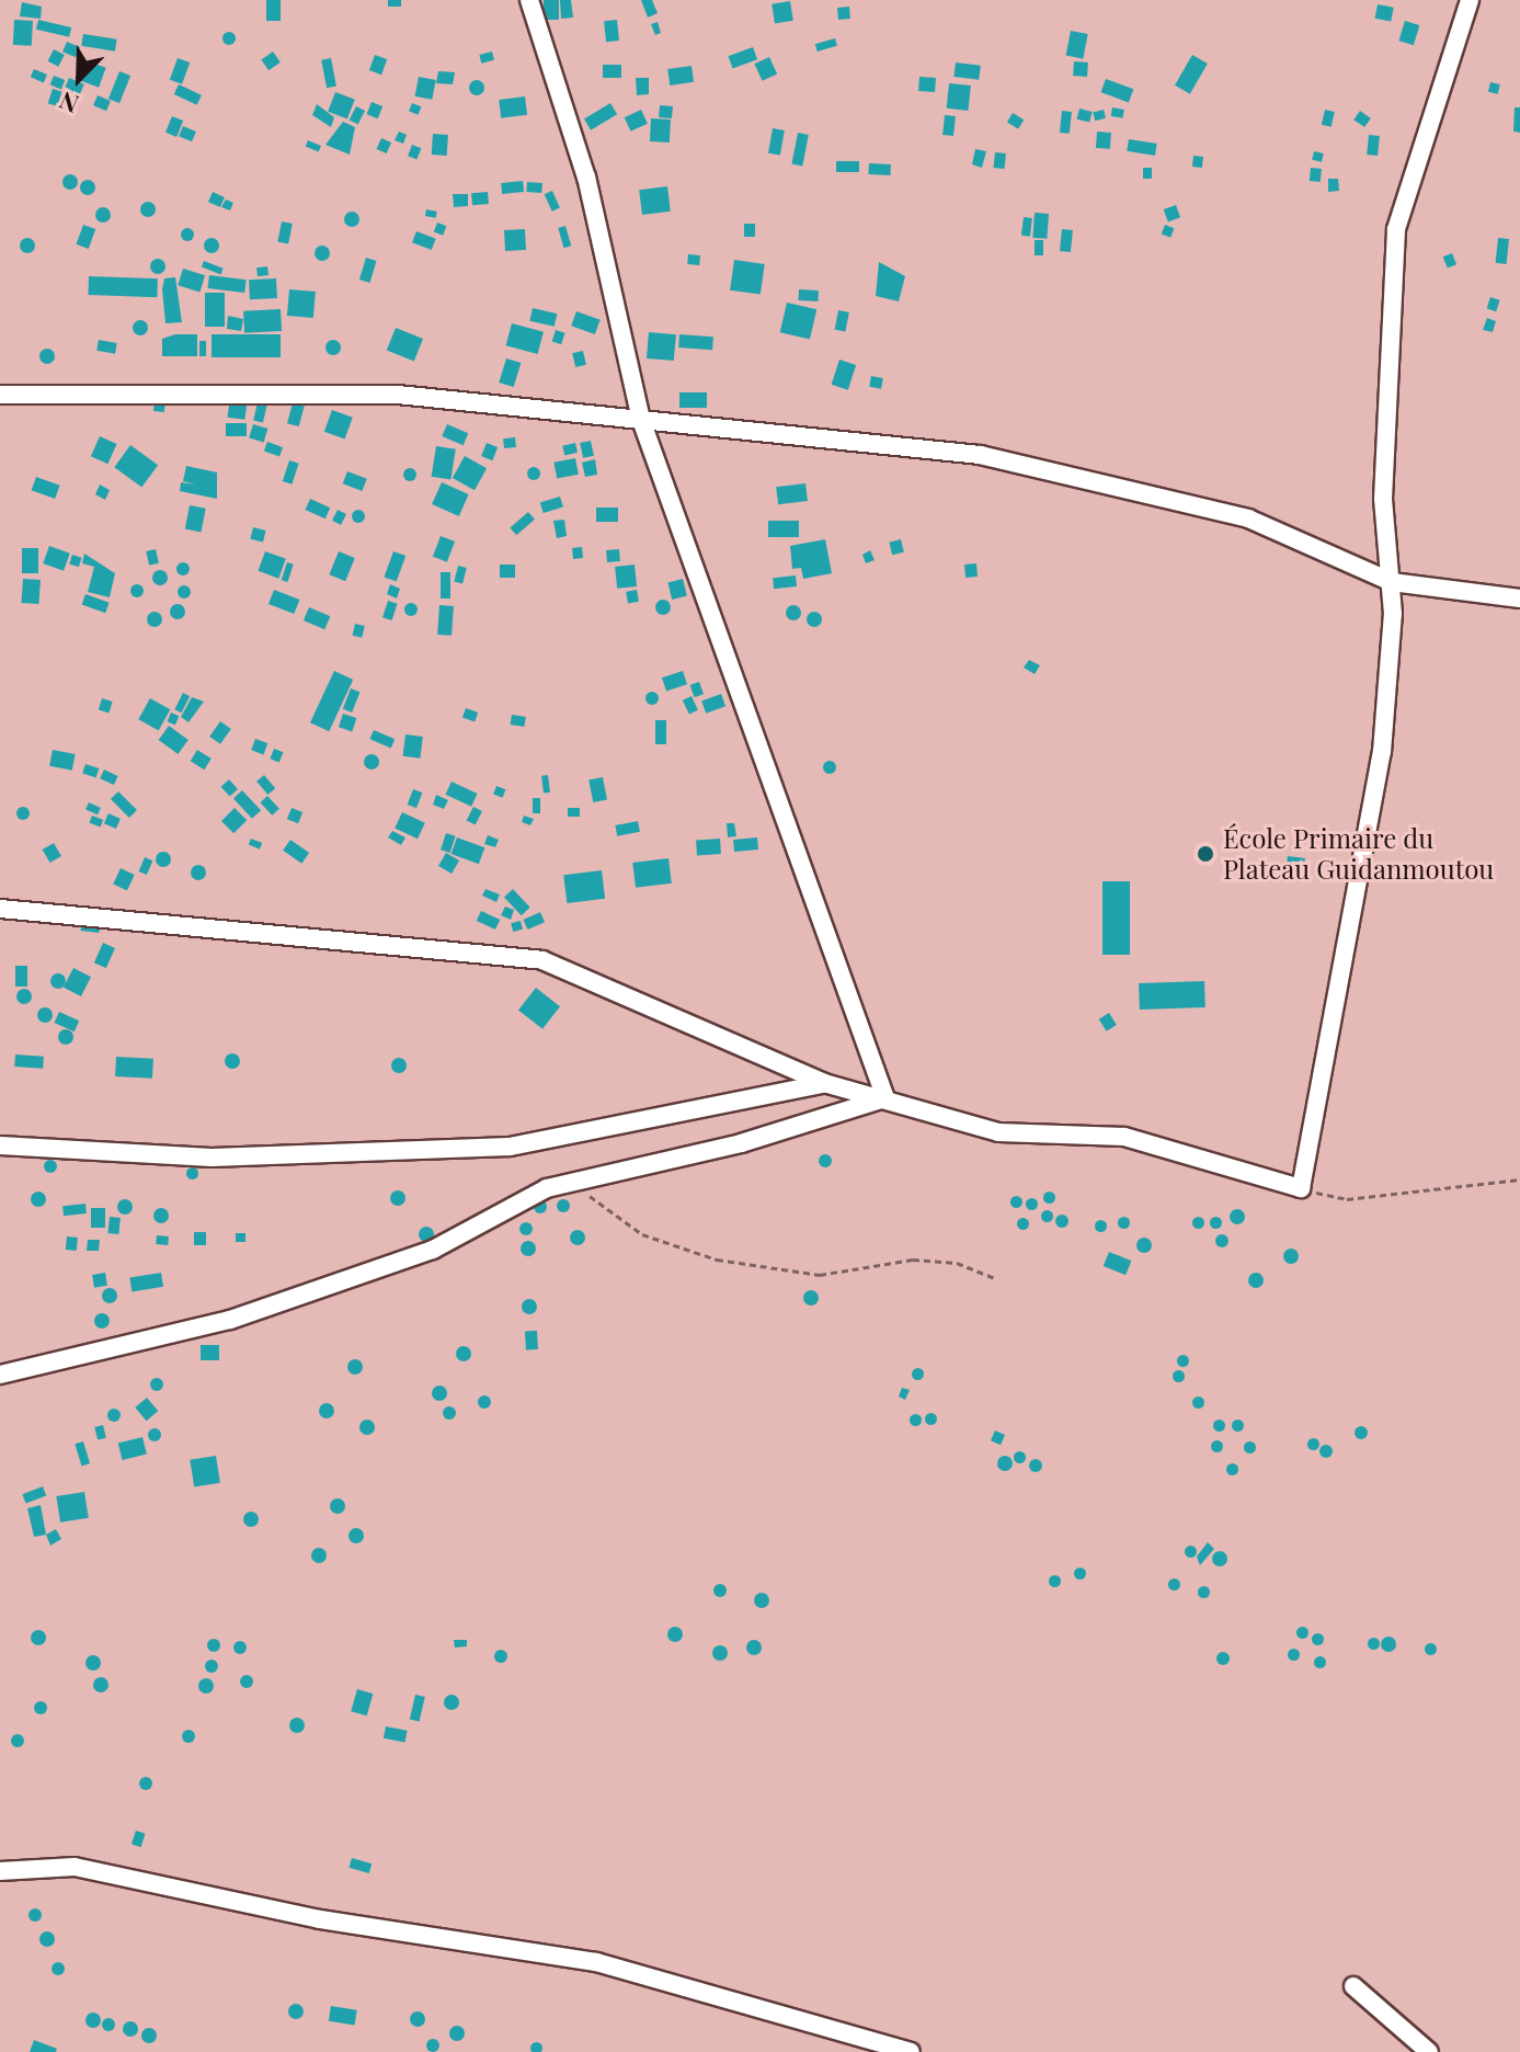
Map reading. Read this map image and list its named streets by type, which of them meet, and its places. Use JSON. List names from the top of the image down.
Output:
{
  "places": ["École Primaire du Plateau Guidanmoutou"],
  "north": "bottom left"
}
